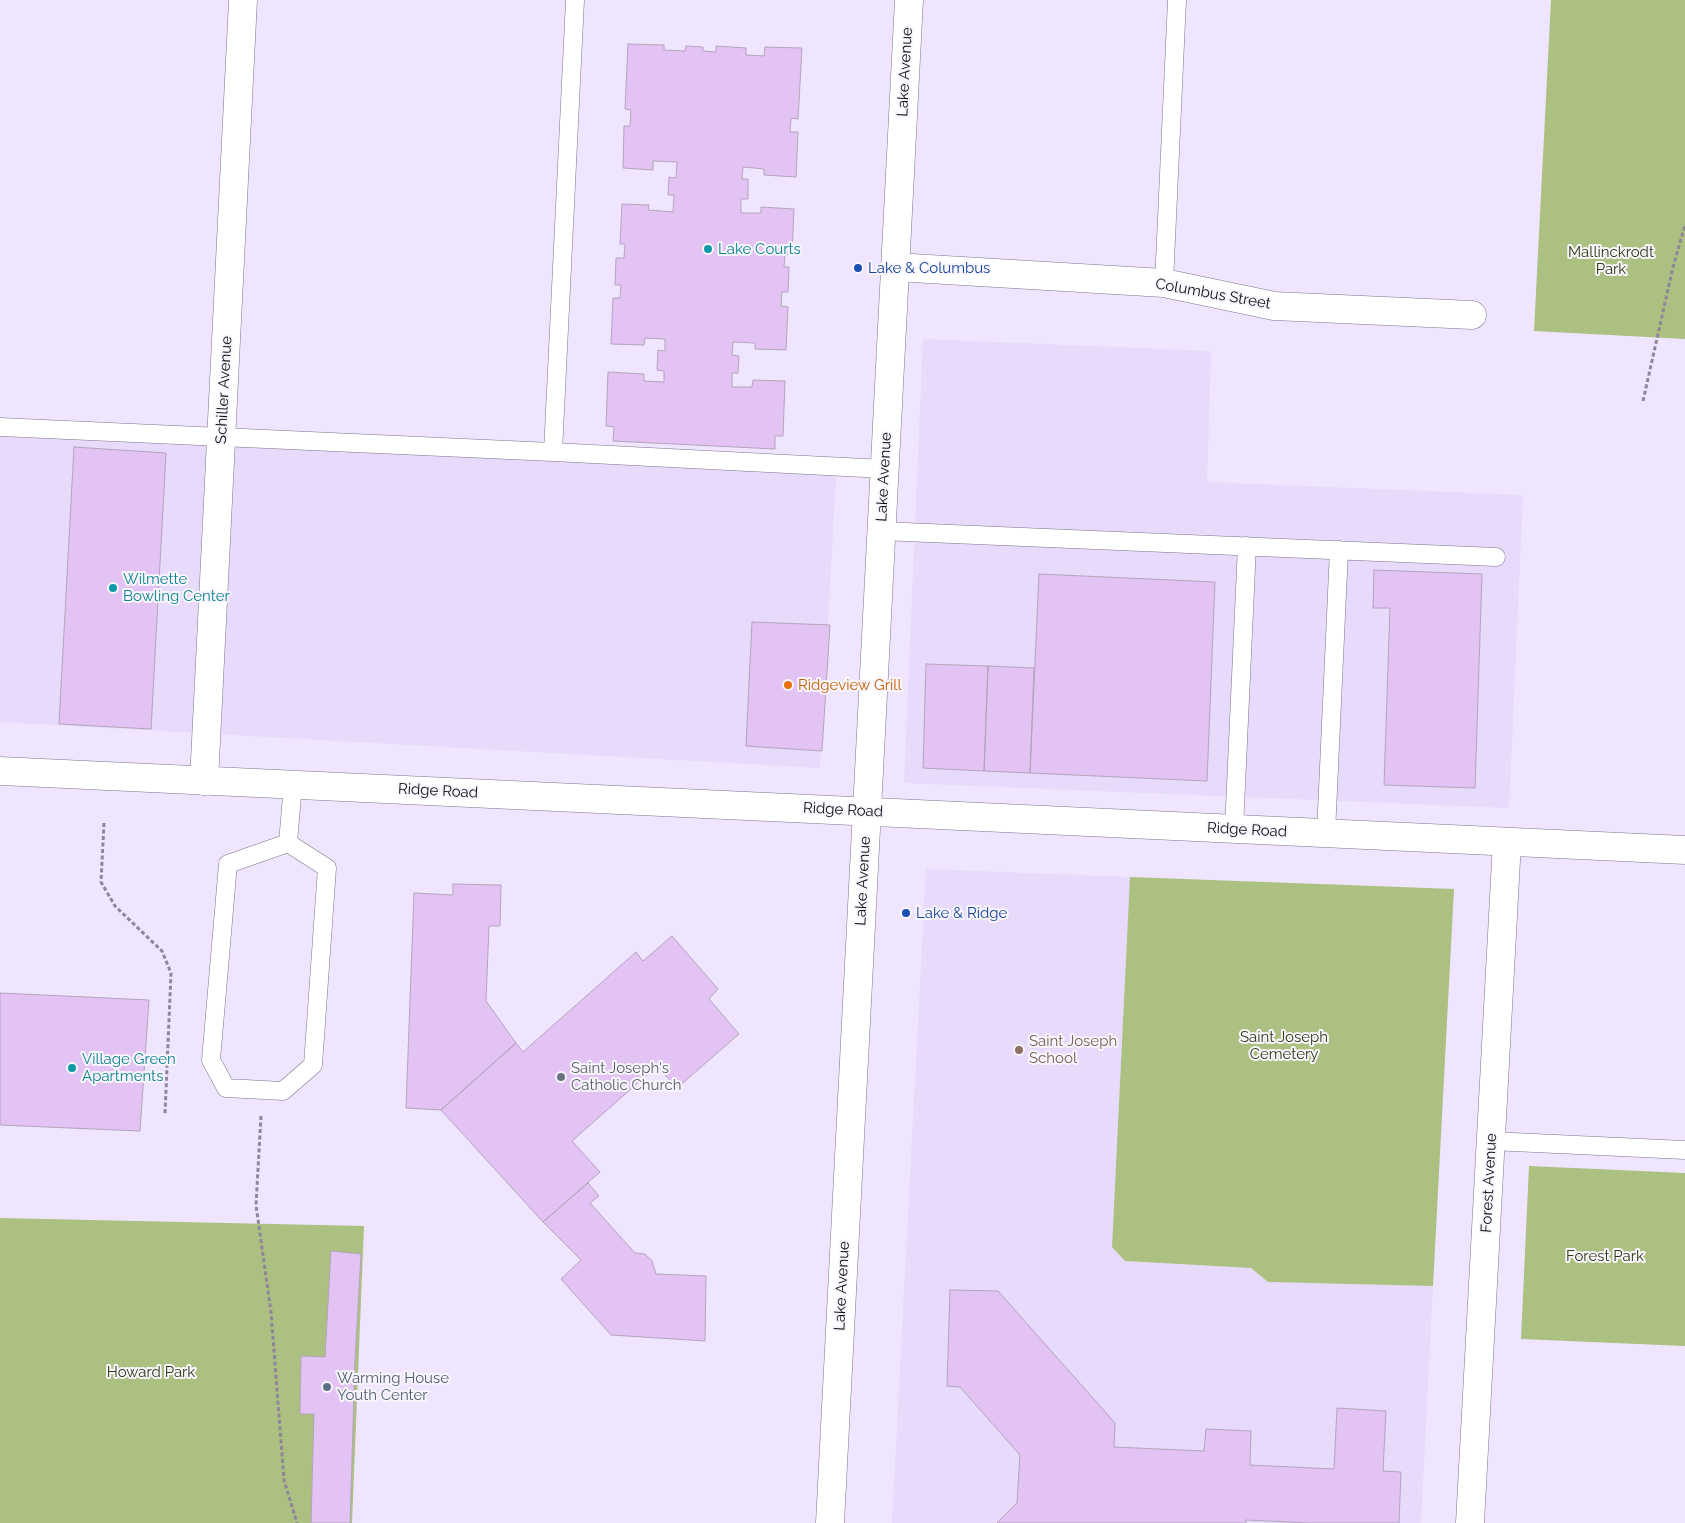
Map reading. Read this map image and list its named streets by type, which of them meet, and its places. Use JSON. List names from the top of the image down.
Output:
{
  "streets": {
    "street": [
      "Lake Avenue",
      "Columbus Street",
      "Schiller Avenue",
      "Ridge Road",
      "Forest Avenue"
    ]
  },
  "crossings": [
    ["Lake Avenue", "Columbus Street"],
    ["Lake Avenue", "Ridge Road"],
    ["Schiller Avenue", "Ridge Road"],
    ["Ridge Road", "Forest Avenue"]
  ],
  "parks": [
    "Mallinckrodt Park",
    "Saint Joseph Cemetery",
    "Forest Park",
    "Howard Park"
  ],
  "places": [
    "Lake Courts",
    "Lake & Columbus",
    "Wilmette Bowling Center",
    "Ridgeview Grill",
    "Lake & Ridge",
    "Saint Joseph School",
    "Village Green Apartments",
    "Saint Joseph's Catholic Church",
    "Warming House Youth Center"
  ]
}
